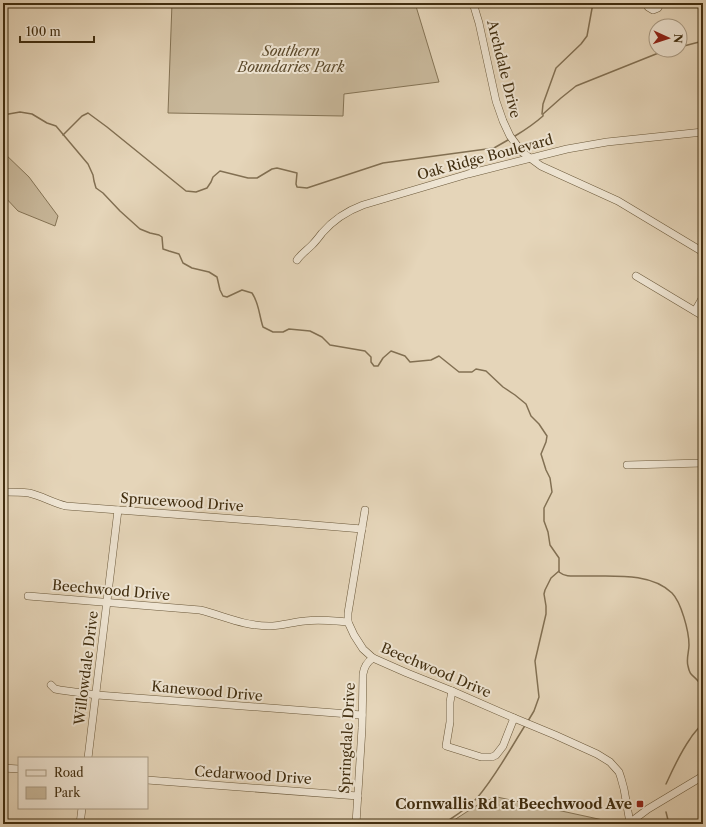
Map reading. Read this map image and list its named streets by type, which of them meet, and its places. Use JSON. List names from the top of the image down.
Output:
{
  "streets": {
    "street": [
      "Archdale Drive",
      "Oak Ridge Boulevard",
      "Sprucewood Drive",
      "Beechwood Drive",
      "Willowdale Drive",
      "Kanewood Drive",
      "Springdale Drive",
      "Cedarwood Drive"
    ]
  },
  "crossings": [
    ["Archdale Drive", "Oak Ridge Boulevard"],
    ["Sprucewood Drive", "Willowdale Drive"],
    ["Beechwood Drive", "Willowdale Drive"],
    ["Beechwood Drive", "Springdale Drive"],
    ["Willowdale Drive", "Kanewood Drive"],
    ["Kanewood Drive", "Springdale Drive"],
    ["Springdale Drive", "Cedarwood Drive"]
  ],
  "parks": ["Southern Boundaries Park"],
  "places": {
    "transit": ["Cornwallis Rd at Beechwood Ave"]
  },
  "legend": ["Road", "Park"],
  "scale_bar": "100 m",
  "north": "right"
}
